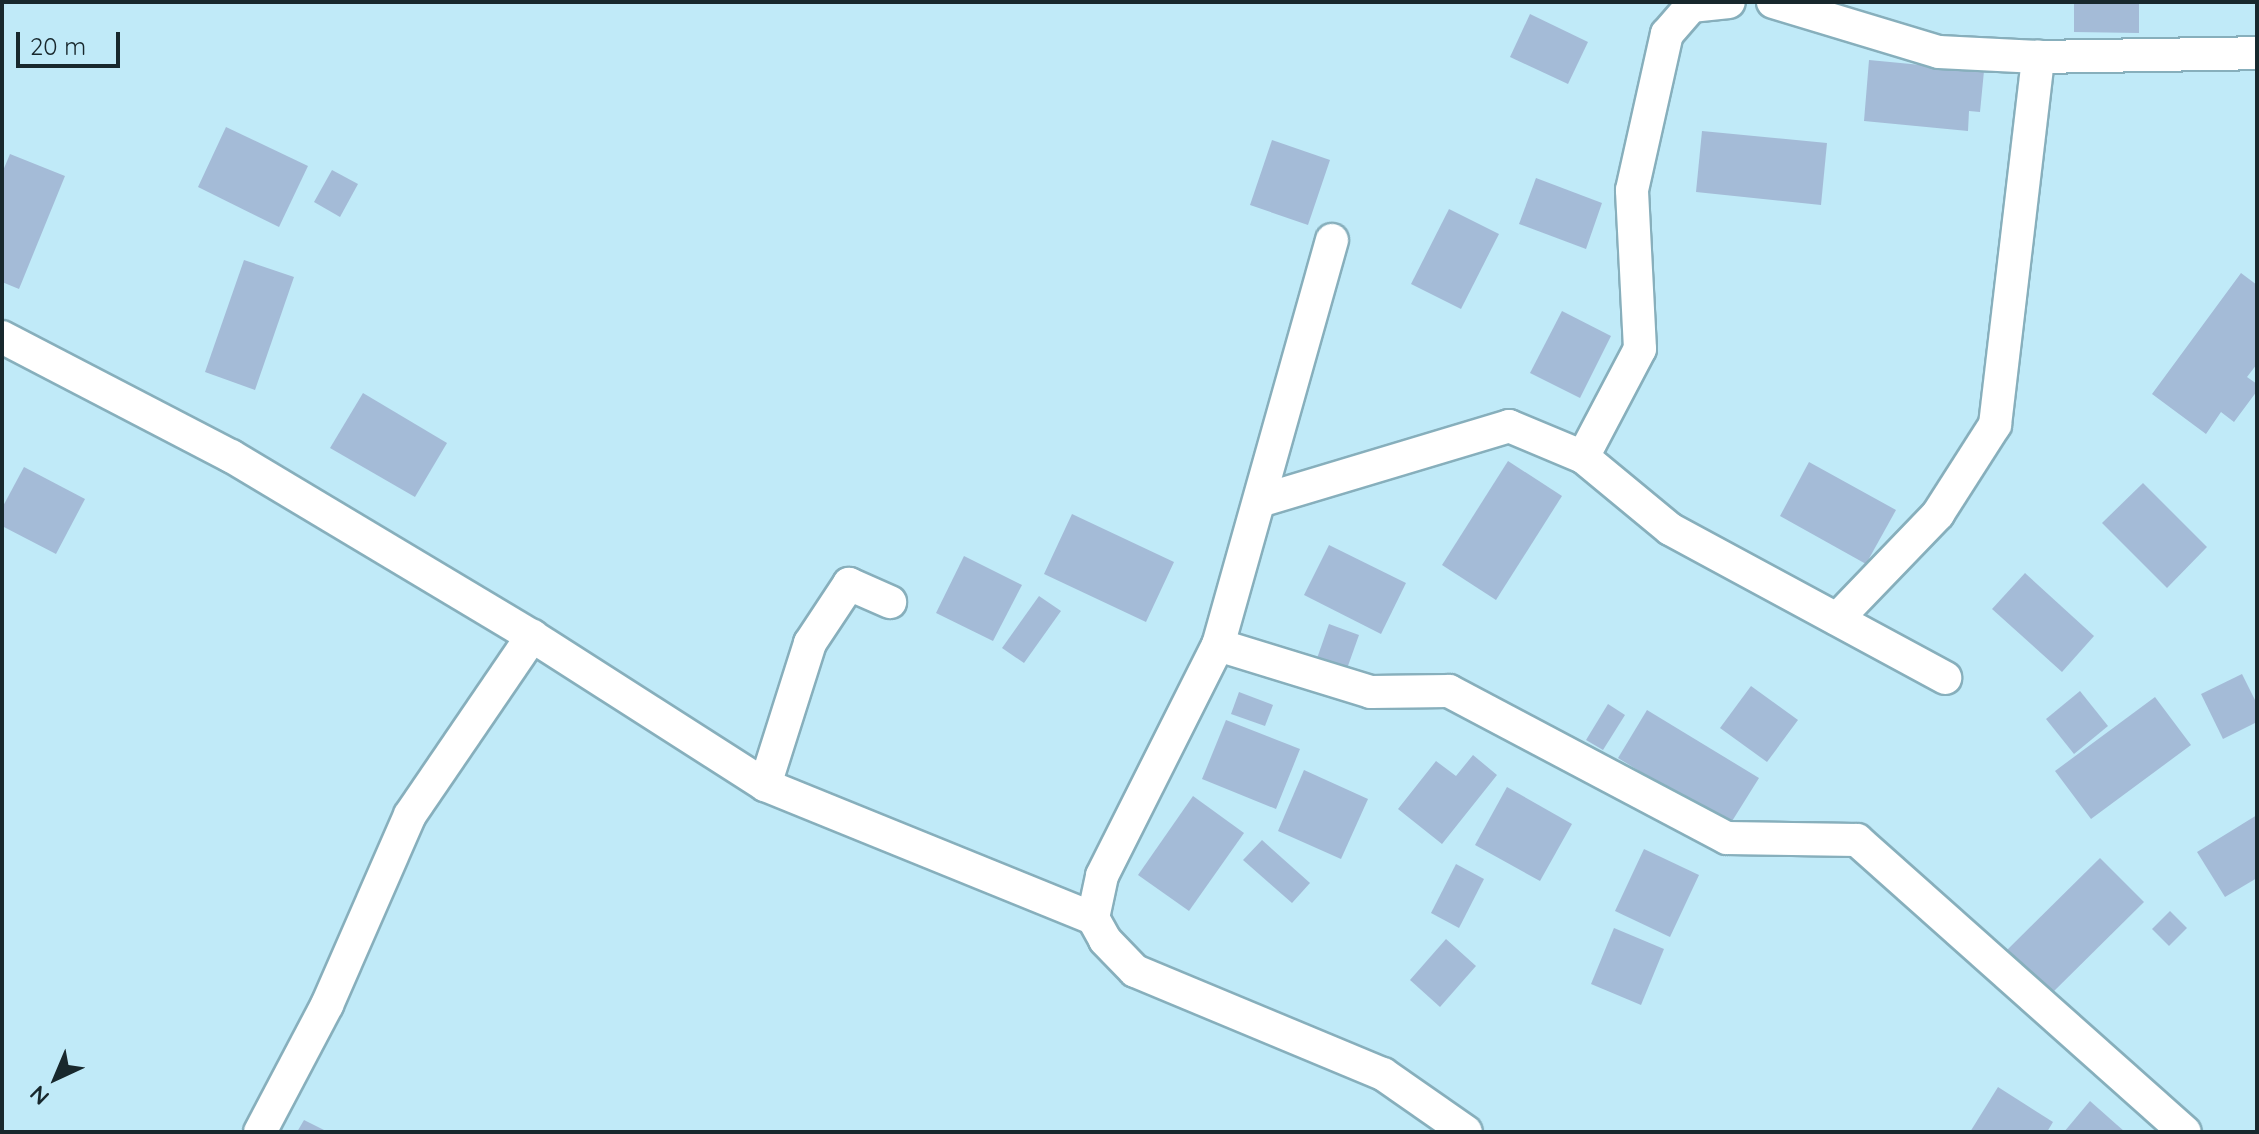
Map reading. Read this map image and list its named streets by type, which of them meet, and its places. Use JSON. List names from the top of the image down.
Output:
{
  "scale_bar": "20 m",
  "north": "bottom left"
}
